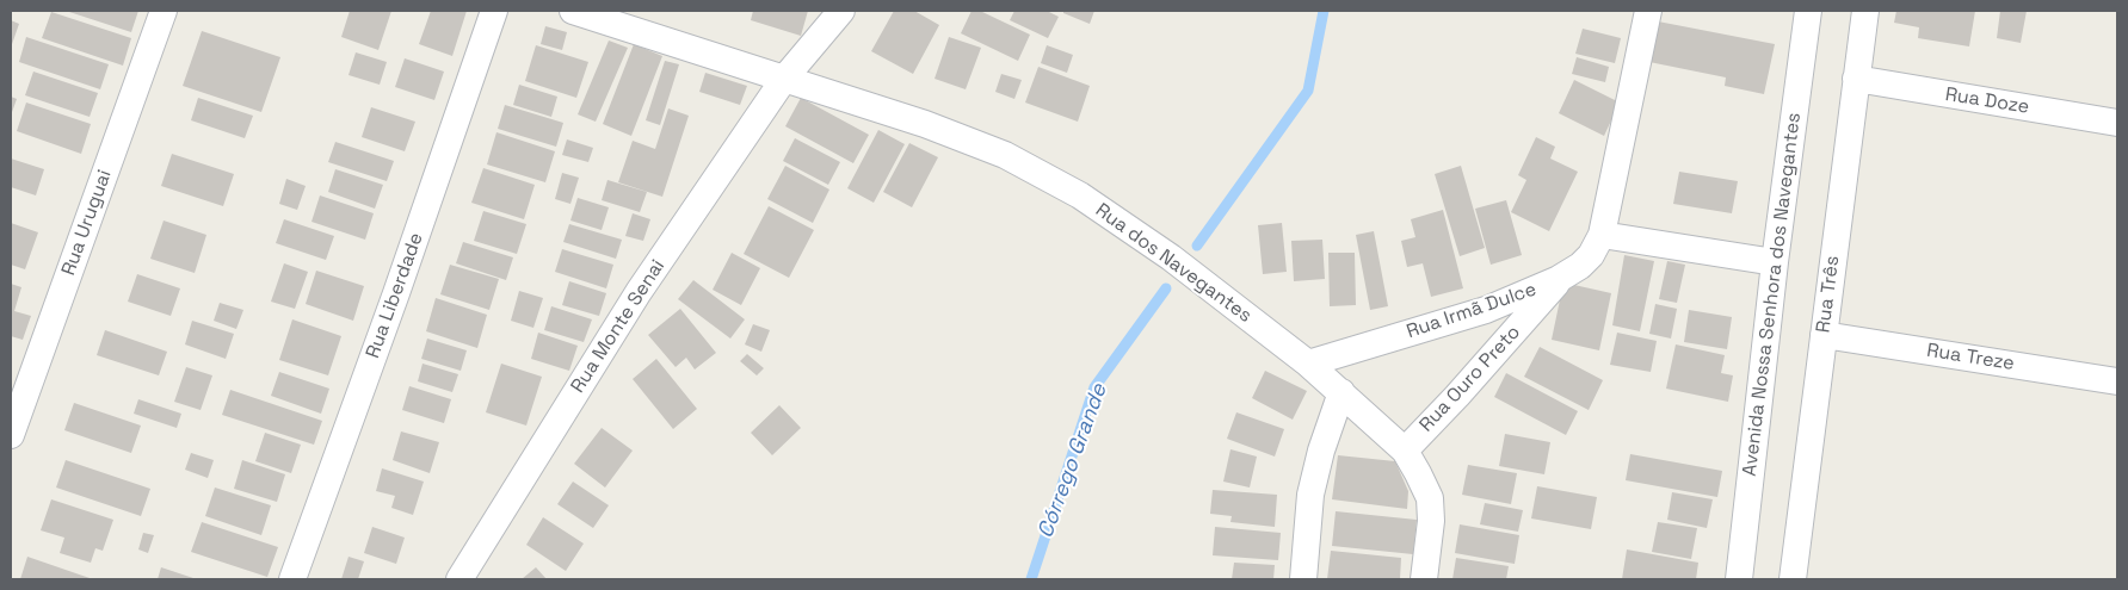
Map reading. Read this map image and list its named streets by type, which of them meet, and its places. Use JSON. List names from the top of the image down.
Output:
{
  "streets": {
    "street": [
      "Rua Doze",
      "Rua Uruguai",
      "Rua dos Navegantes",
      "Avenida Nossa Senhora dos Navegantes",
      "Rua Três",
      "Rua Liberdade",
      "Rua Irmã Dulce",
      "Rua Monte Senai",
      "Rua Treze",
      "Rua Ouro Preto"
    ]
  },
  "crossings": [
    ["Rua Doze", "Rua Três"],
    ["Rua dos Navegantes", "Rua Irmã Dulce"],
    ["Rua dos Navegantes", "Rua Monte Senai"],
    ["Rua dos Navegantes", "Rua Ouro Preto"],
    ["Rua Três", "Rua Treze"],
    ["Rua Irmã Dulce", "Rua Ouro Preto"]
  ],
  "water": ["Córrego Grande"]
}
